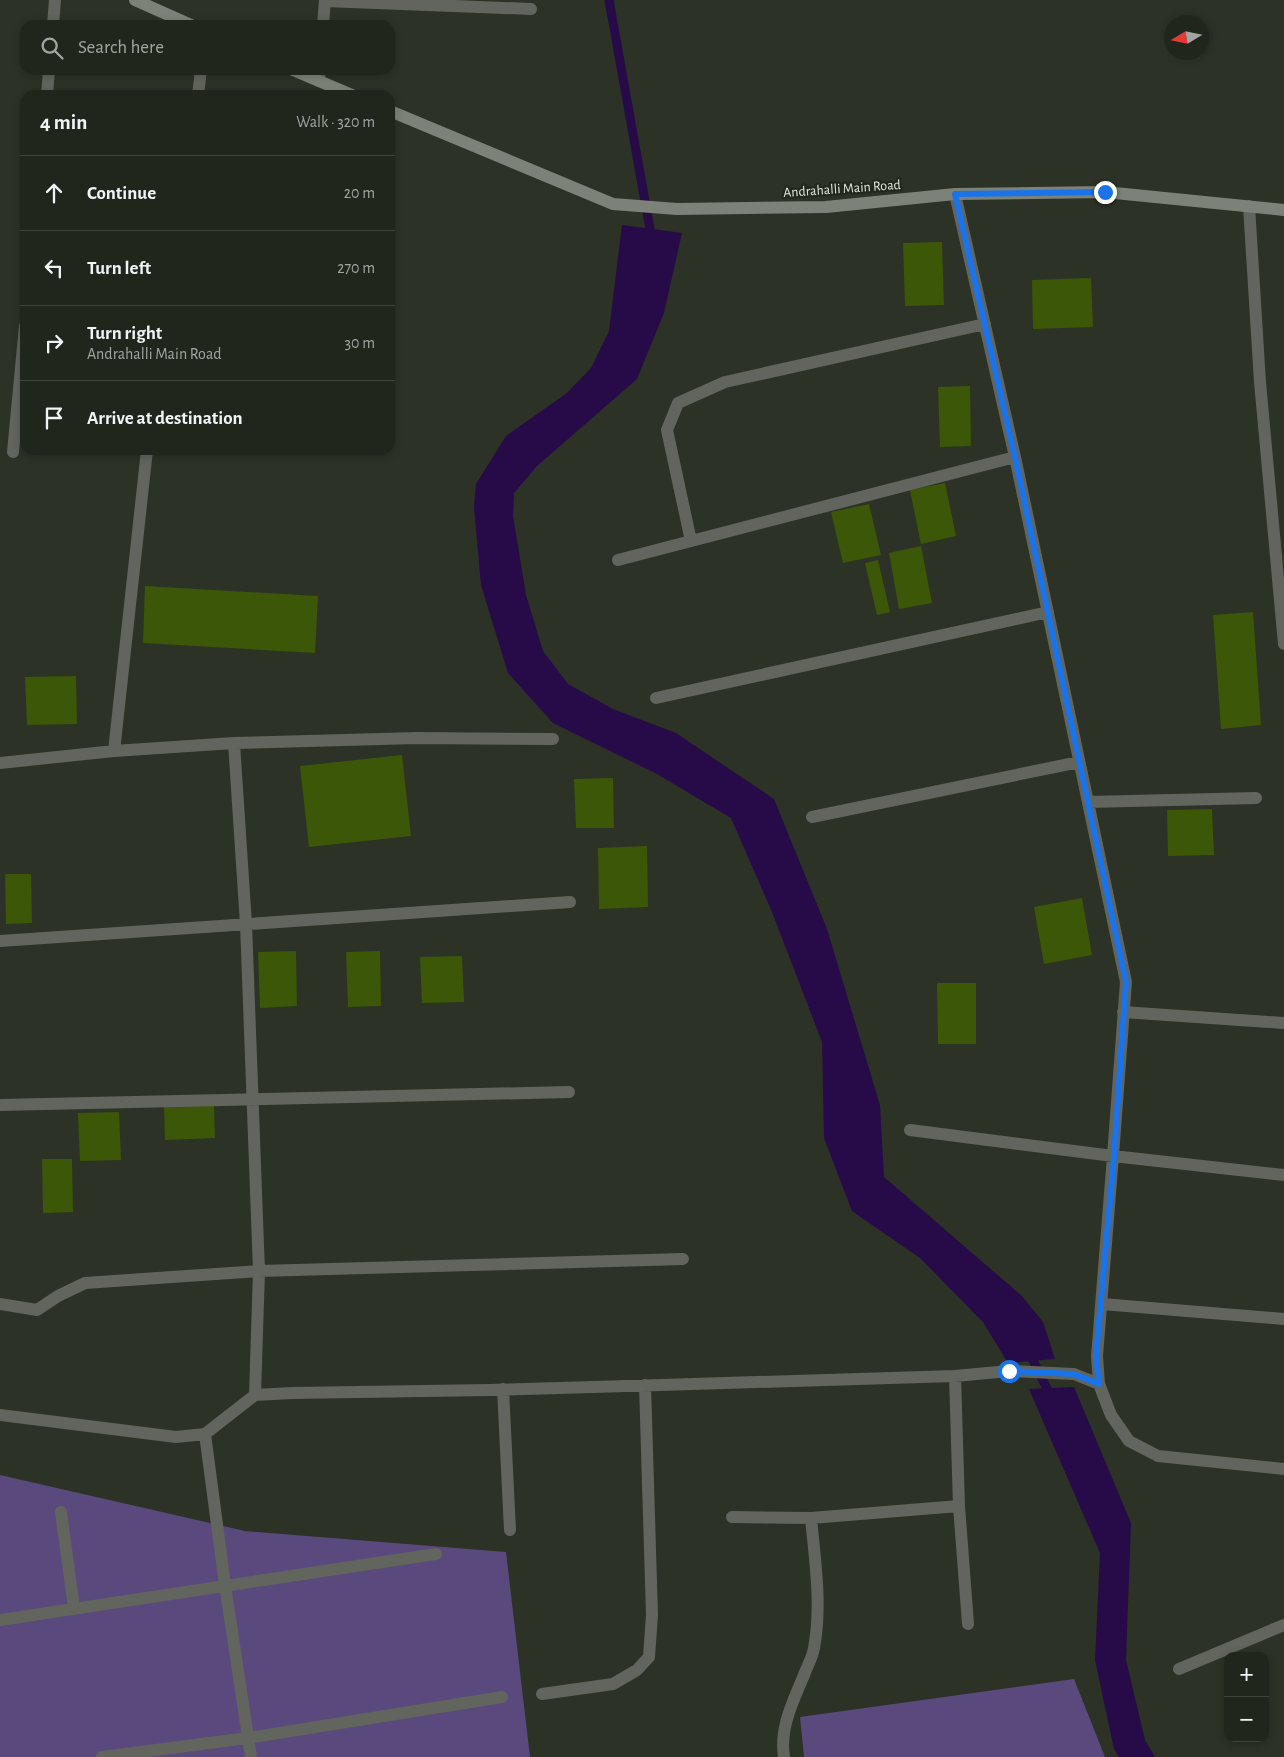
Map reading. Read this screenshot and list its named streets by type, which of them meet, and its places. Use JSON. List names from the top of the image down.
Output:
{
  "streets": {
    "main road": ["Andrahalli Main Road"]
  },
  "north": "left",
  "page": {
    "search": "Search here",
    "heading": ["4 min", "Walk · 320 m"],
    "list": [
      ["Continue", "20 m"],
      ["Turn left", "270 m"],
      ["Turn right", "Andrahalli Main Road", "30 m"],
      "Arrive at destination"
    ],
    "map_buttons": ["+", "−"]
  }
}
